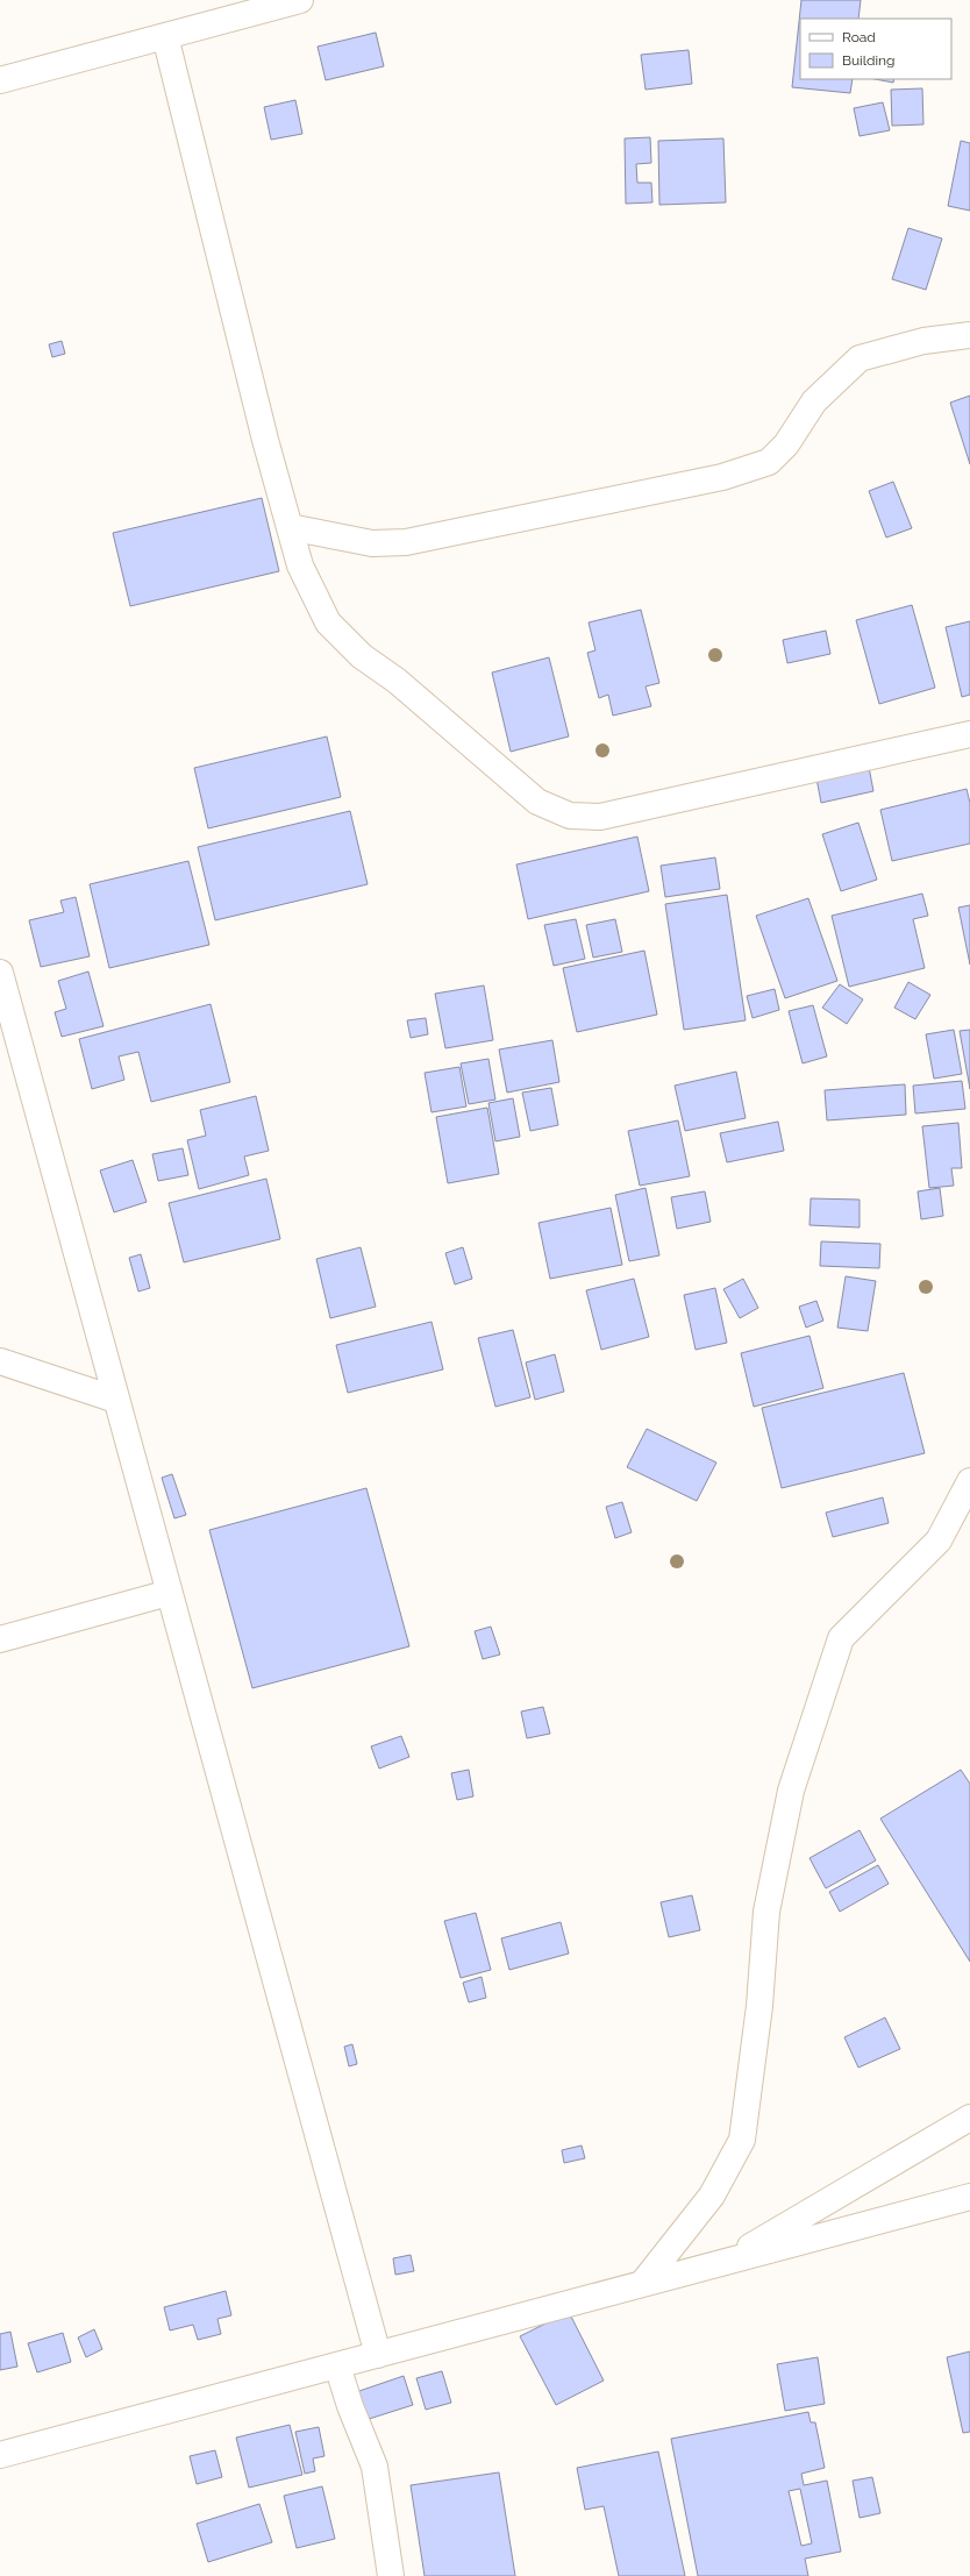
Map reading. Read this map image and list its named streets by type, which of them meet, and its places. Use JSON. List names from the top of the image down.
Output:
{
  "legend": ["Road", "Building"]
}
